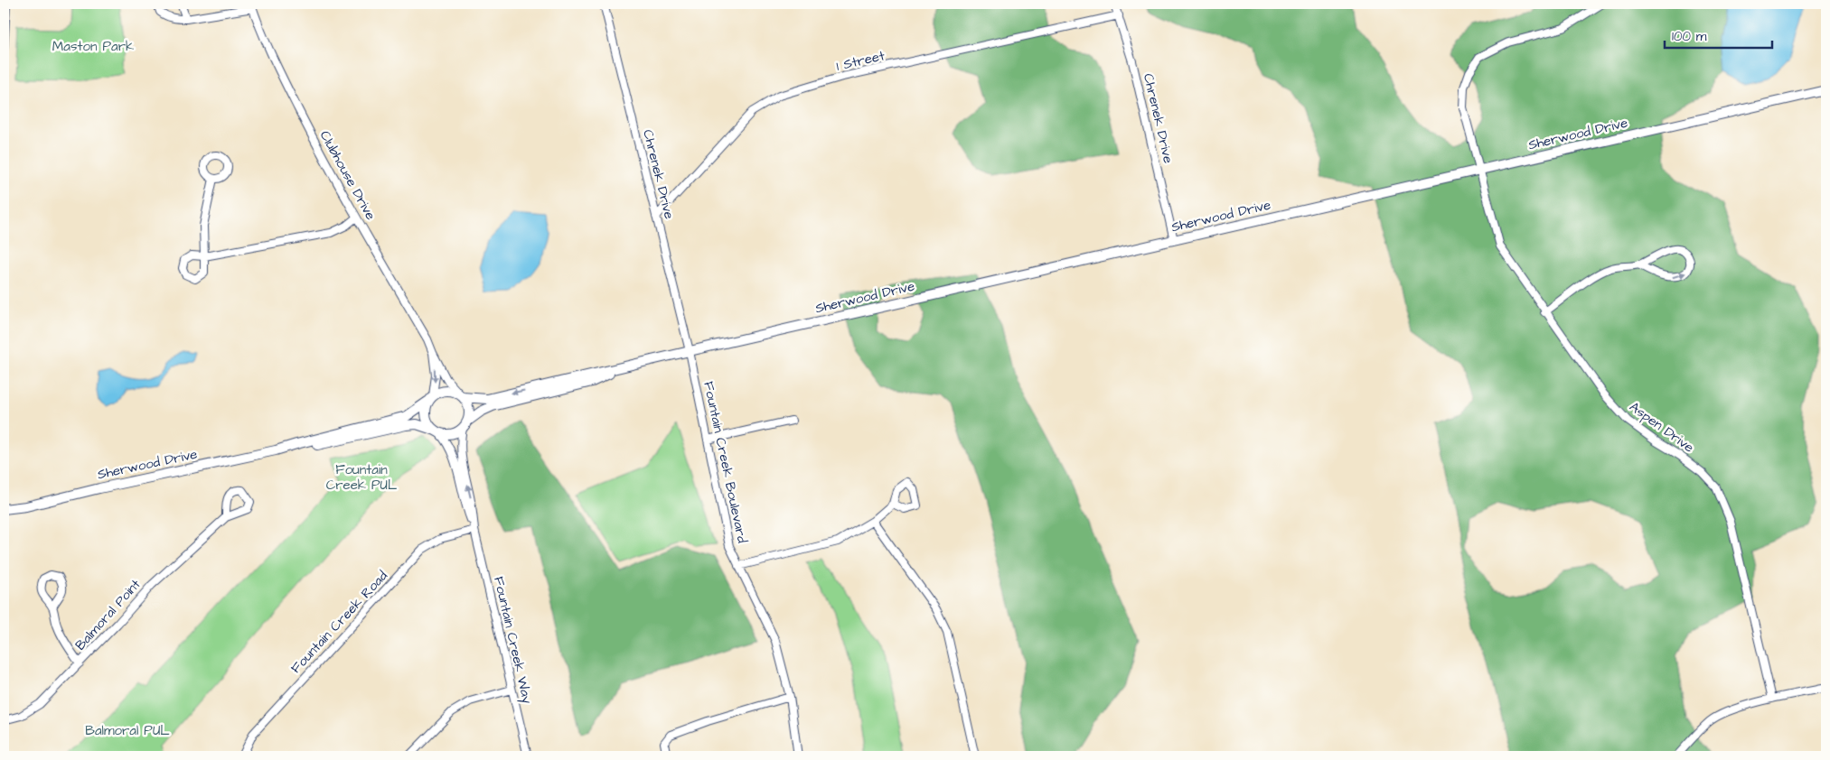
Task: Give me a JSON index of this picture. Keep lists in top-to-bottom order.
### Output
{
  "streets": {
    "street": [
      "1 Street",
      "Chrenek Drive",
      "Sherwood Drive",
      "Clubhouse Drive",
      "Aspen Drive",
      "Fountain Creek Boulevard",
      "Balmoral Point",
      "Fountain Creek Road",
      "Fountain Creek Way"
    ]
  },
  "crossings": [
    ["1 Street", "Chrenek Drive"],
    ["Chrenek Drive", "Sherwood Drive"],
    ["Chrenek Drive", "Fountain Creek Boulevard"],
    ["Sherwood Drive", "Clubhouse Drive"],
    ["Sherwood Drive", "Aspen Drive"],
    ["Sherwood Drive", "Fountain Creek Boulevard"],
    ["Sherwood Drive", "Fountain Creek Way"],
    ["Clubhouse Drive", "Fountain Creek Way"],
    ["Fountain Creek Road", "Fountain Creek Way"]
  ],
  "parks": ["Maston Park", "Fountain Creek PUL", "Balmoral PUL"],
  "scale_bar": "100 m"
}
